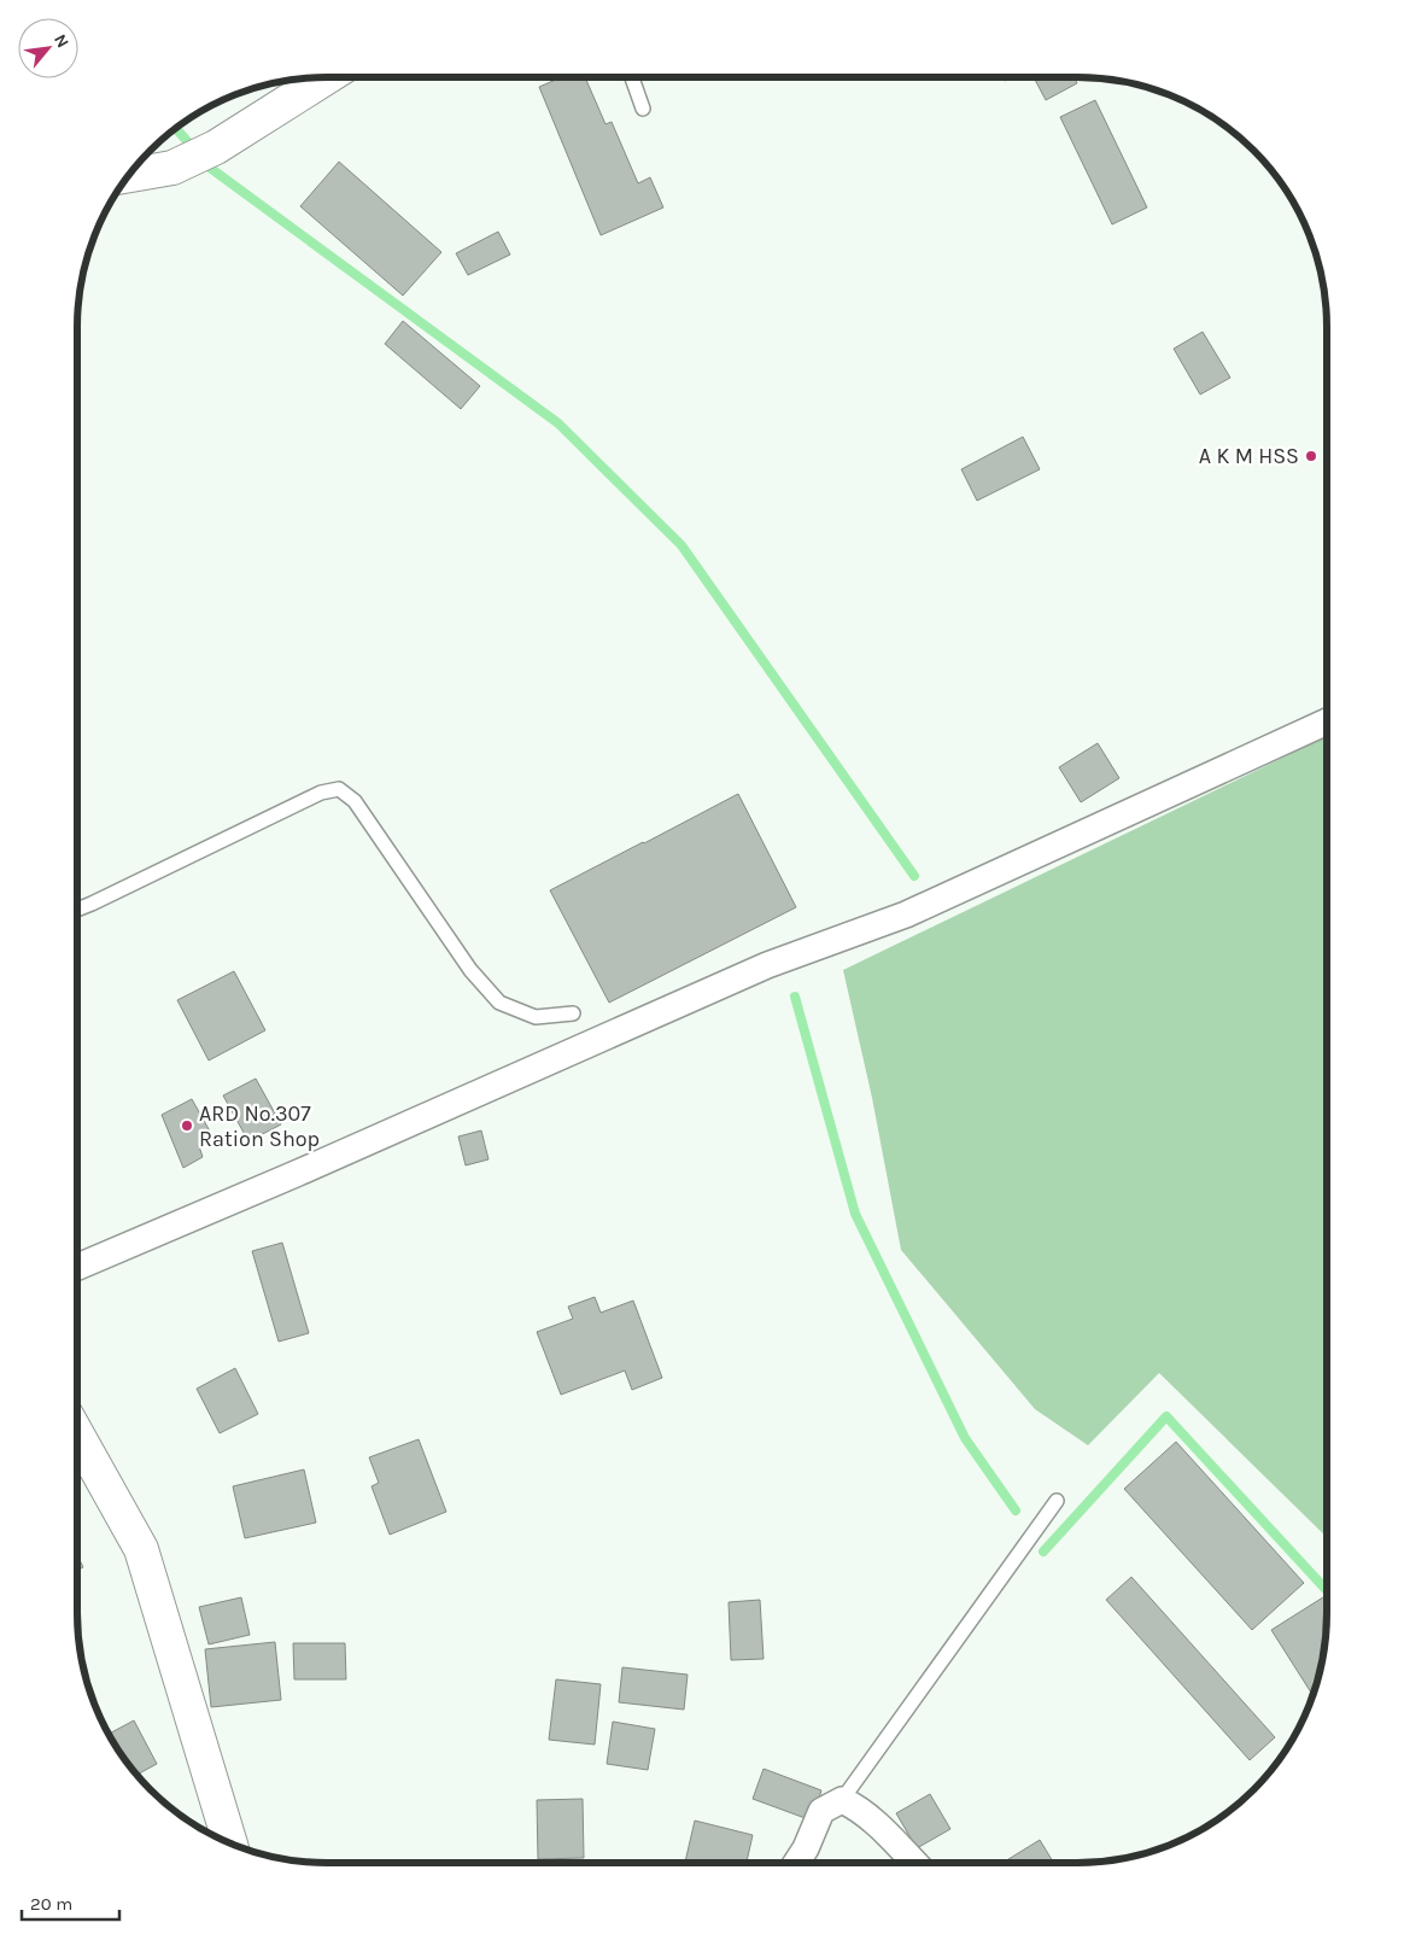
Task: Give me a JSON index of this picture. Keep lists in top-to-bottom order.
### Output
{
  "places": ["A K M HSS", "ARD No.307 Ration Shop"],
  "scale_bar": "20 m",
  "north": "top right"
}
